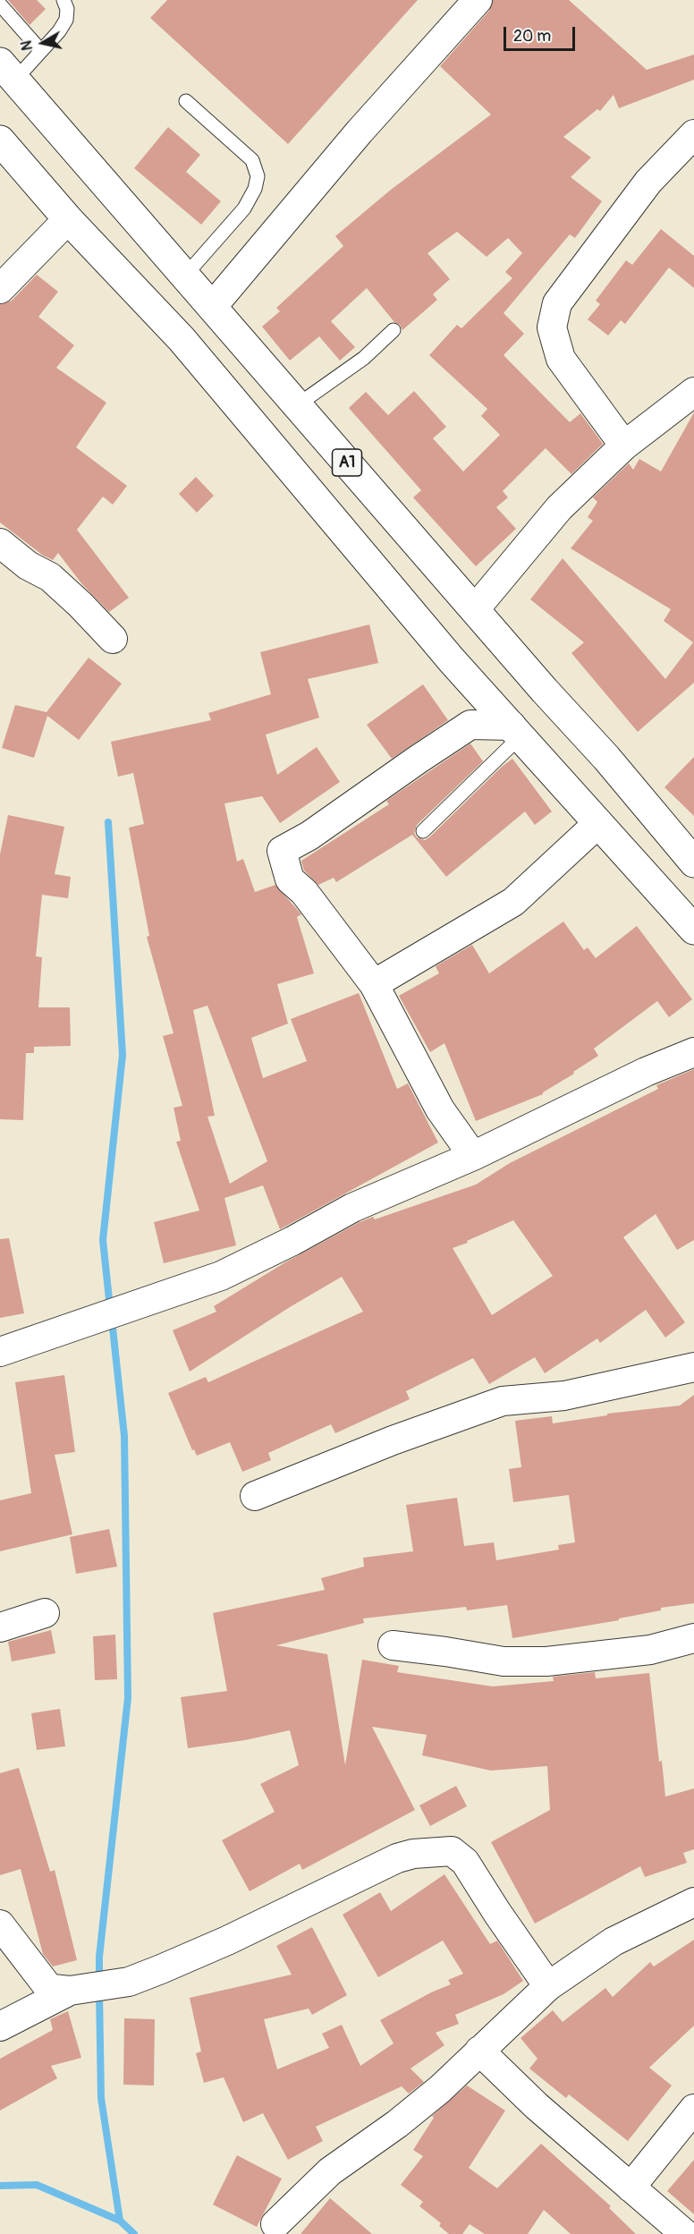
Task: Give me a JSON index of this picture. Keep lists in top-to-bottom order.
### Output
{
  "streets": {
    "highway": ["A1"]
  },
  "scale_bar": "20 m",
  "north": "left"
}
